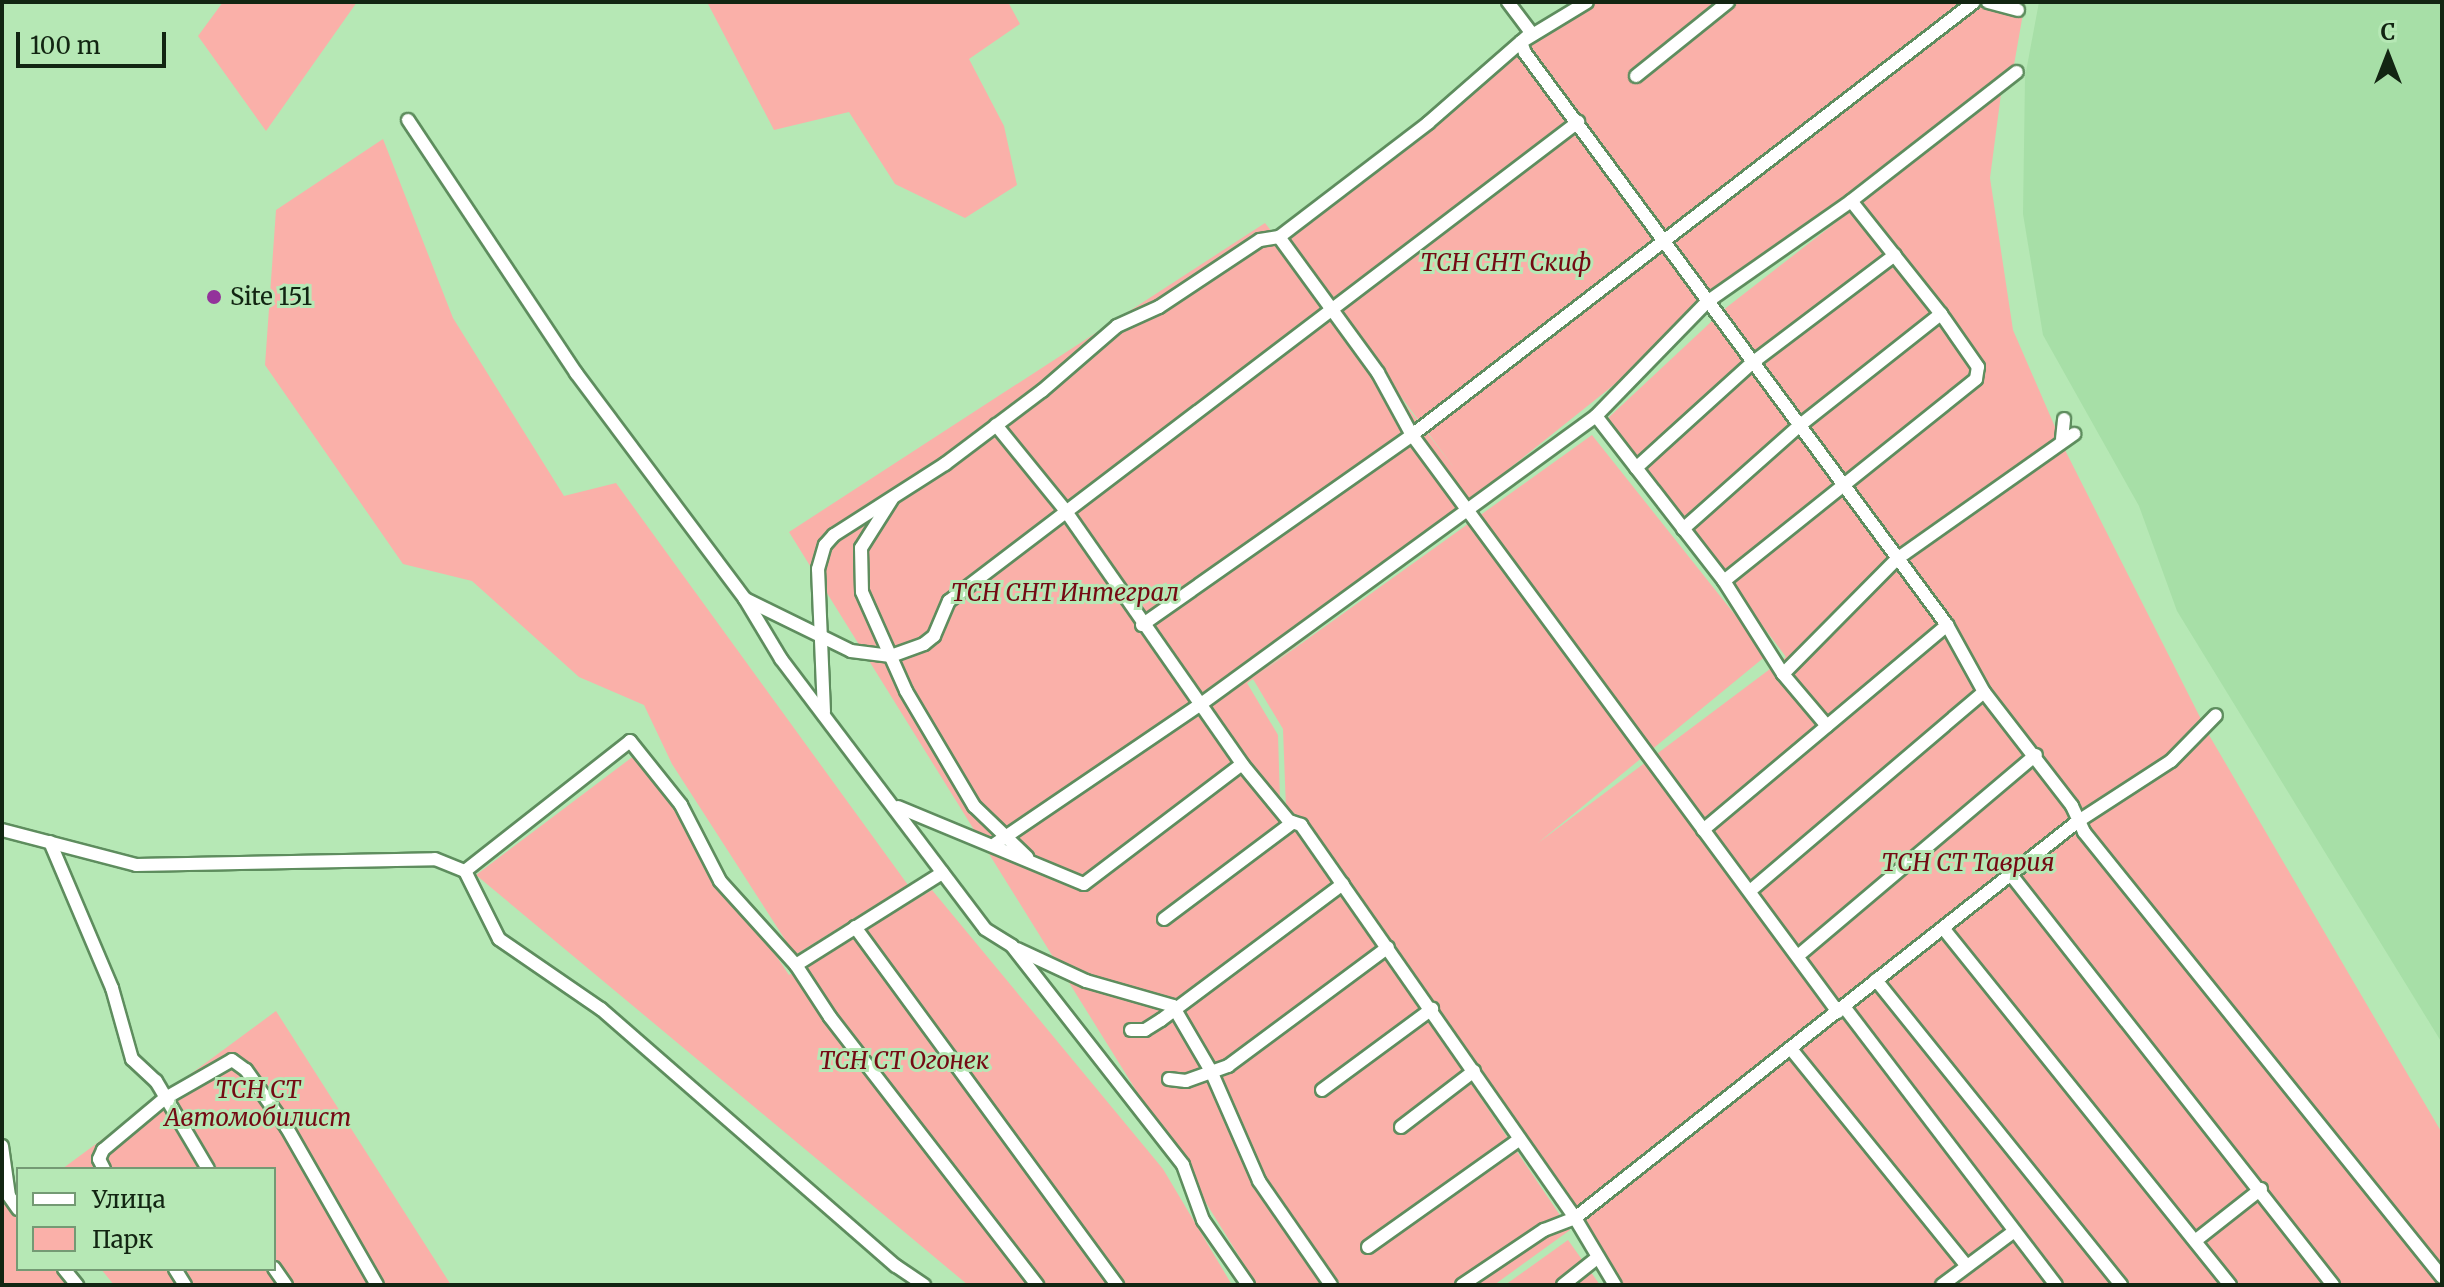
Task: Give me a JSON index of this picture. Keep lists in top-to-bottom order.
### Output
{
  "parks": [
    "ТСН СНТ Скиф",
    "ТСН СНТ Интеграл",
    "ТСН СТ Таврия",
    "ТСН СТ Огонек",
    "ТСН СТ Автомобилист"
  ],
  "places": ["Site 151"],
  "legend": ["Улица", "Парк"],
  "scale_bar": "100 m",
  "north": "top"
}
